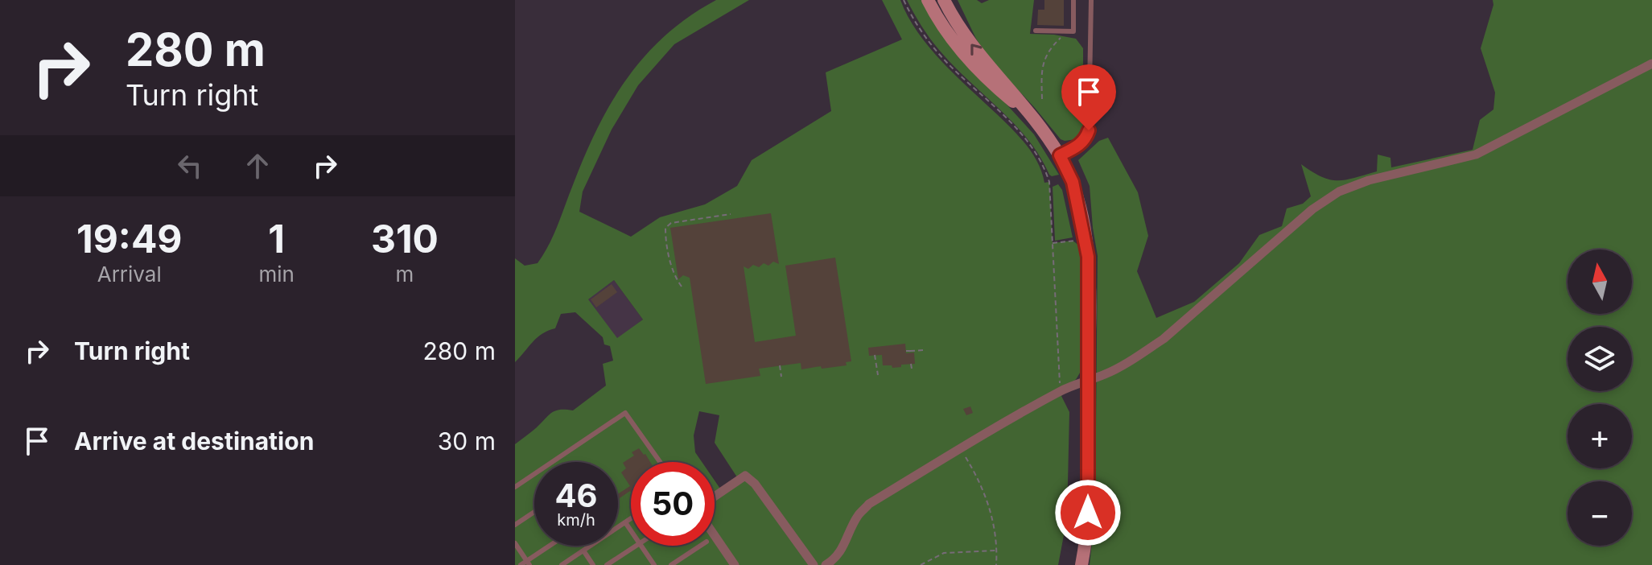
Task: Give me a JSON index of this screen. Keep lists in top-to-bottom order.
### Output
{
  "north": "top",
  "page": {
    "turn": ["280 m", "Turn right"],
    "eta": [
      "19:49",
      "Arrival",
      "1",
      "min",
      "310",
      "m"
    ],
    "map_buttons": ["+", "−"],
    "list": [
      {
        "name": "Turn right",
        "value": "280 m"
      },
      {
        "name": "Arrive at destination",
        "value": "30 m"
      }
    ],
    "speed": "46 km/h",
    "limit": "50"
  }
}
